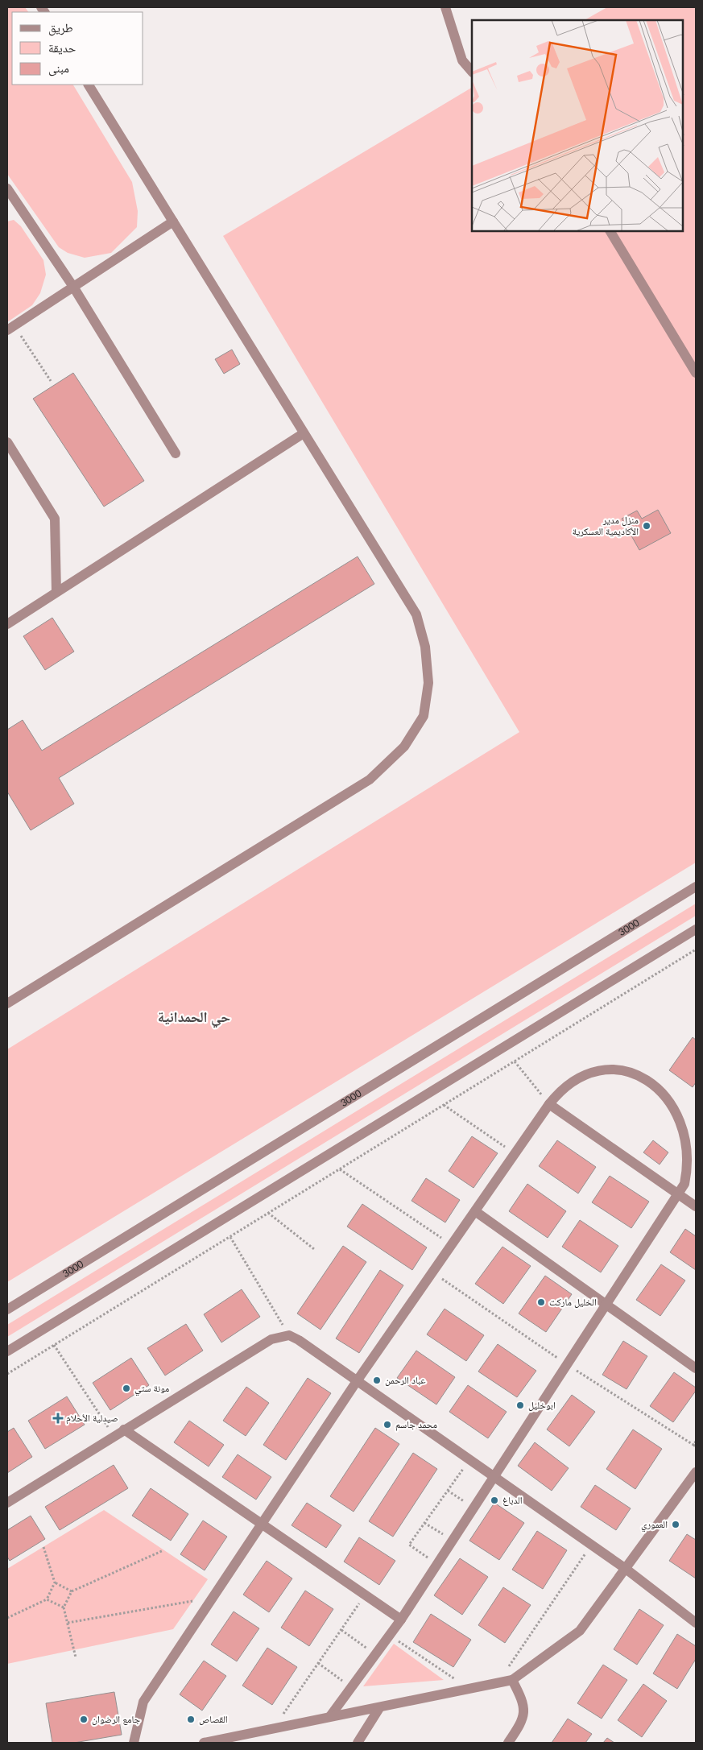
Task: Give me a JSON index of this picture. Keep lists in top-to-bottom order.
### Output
{
  "streets": {
    "street": ["3000"]
  },
  "districts": ["حي الحمدانية"],
  "places": {
    "other": [
      "منزل مدير الأكاديمية العسكرية",
      "الخليل ماركت",
      "عباد الرحمن",
      "مونة ستي",
      "ابوخليل",
      "محمد جاسم",
      "الدباغ",
      "العموري",
      "جامع الرضوان",
      "القصاص"
    ],
    "health": ["صيدلية الأحلام"]
  },
  "legend": ["طريق", "حديقة", "مبنى"]
}
